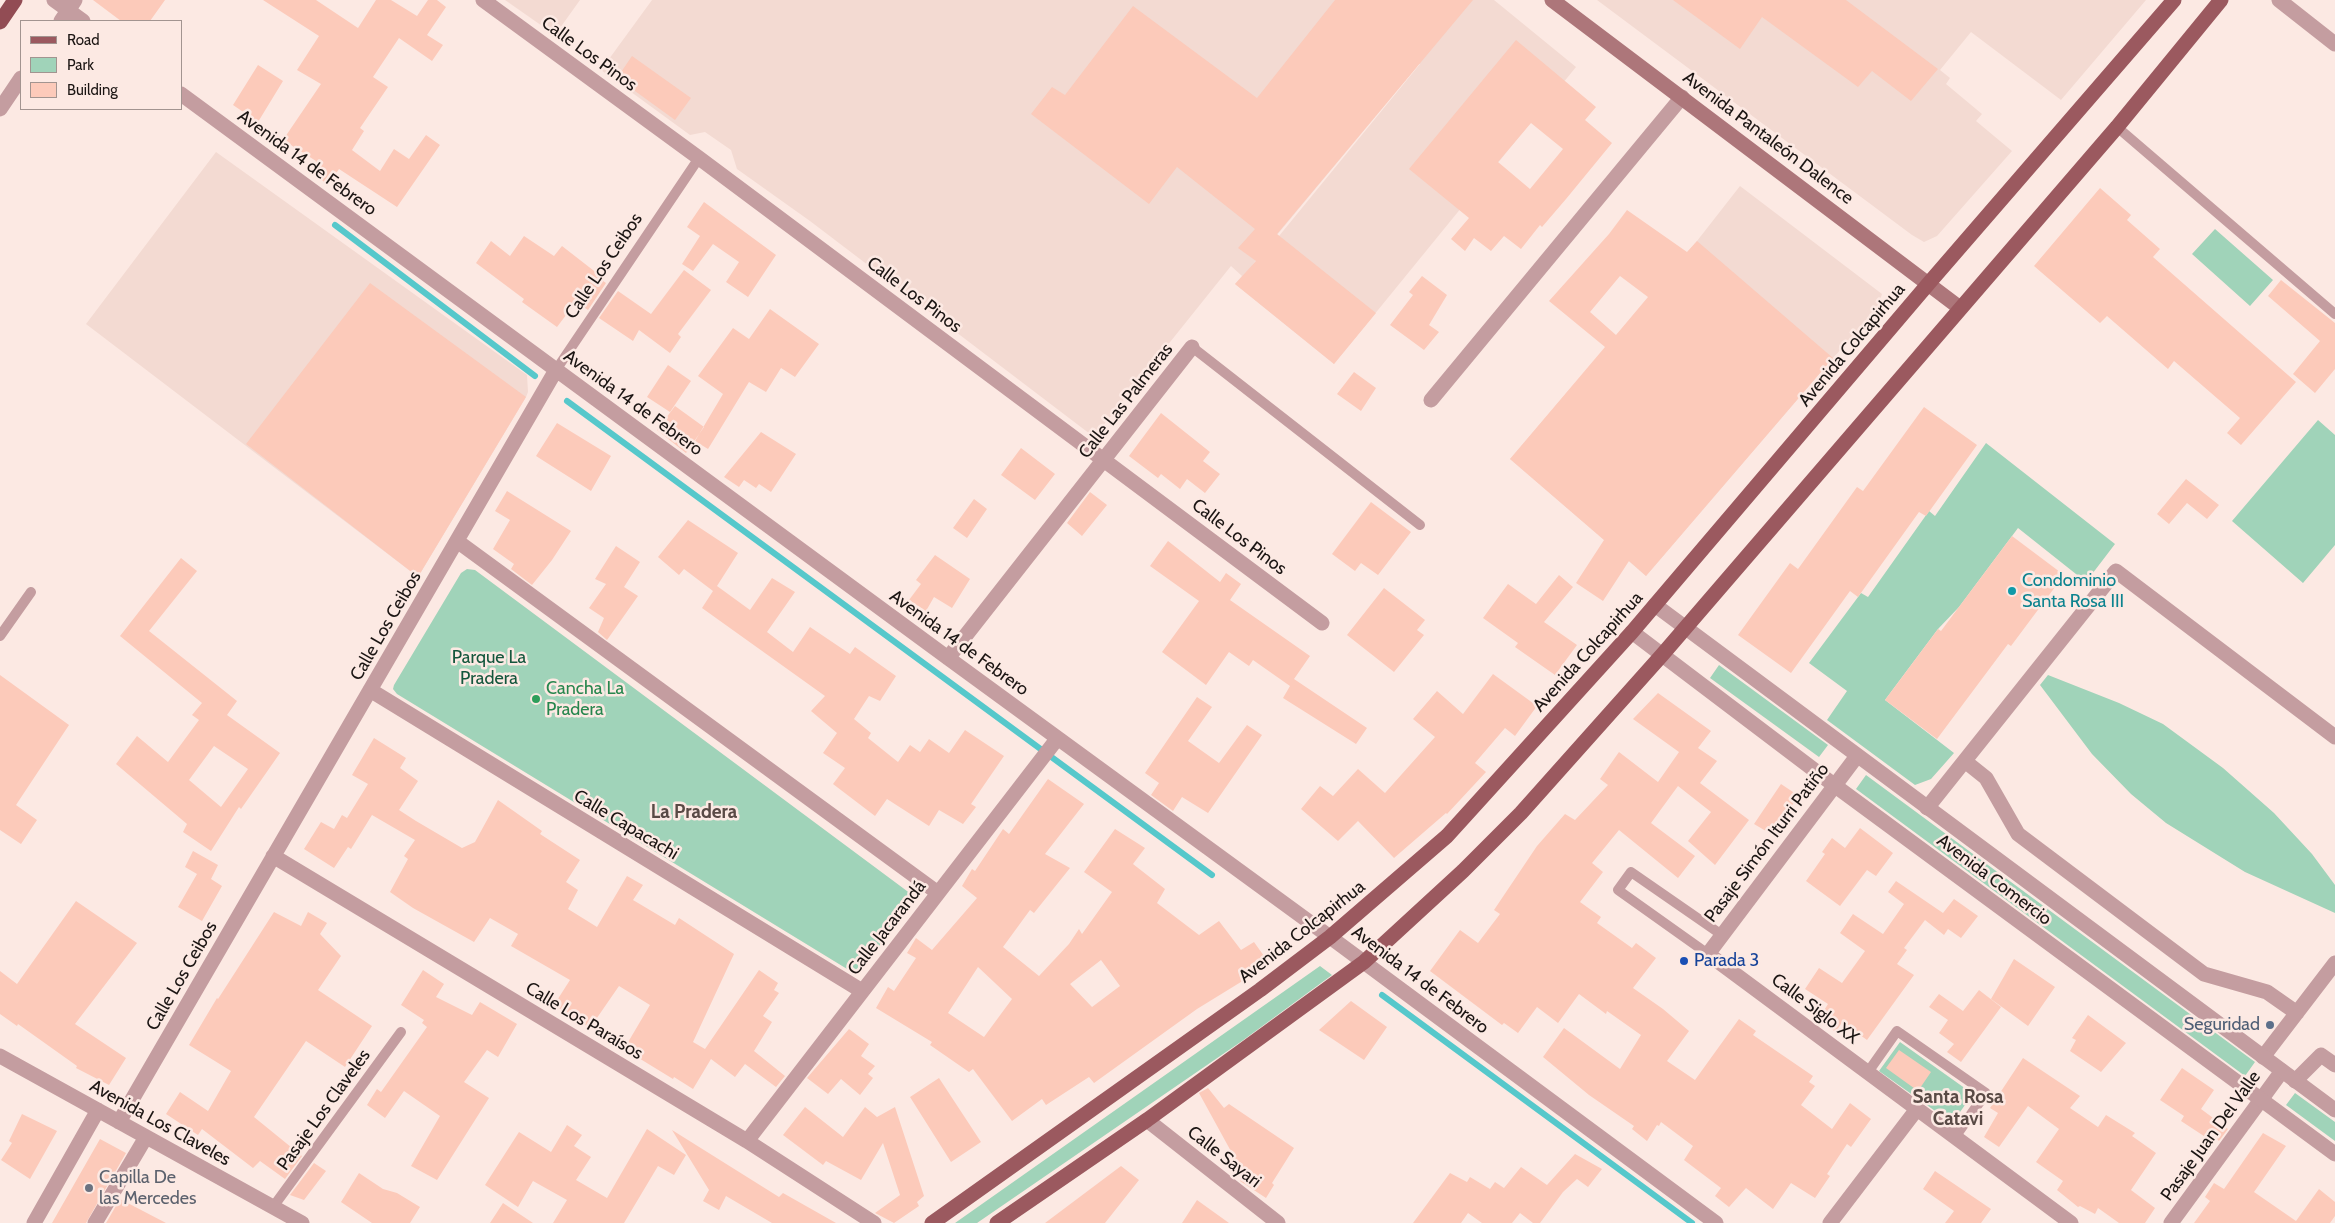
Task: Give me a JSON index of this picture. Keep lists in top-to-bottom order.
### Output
{
  "streets": {
    "main road": ["Avenida Pantaleón Dalence", "Avenida Colcapirhua"],
    "street": [
      "Calle Los Pinos",
      "Avenida 14 de Febrero",
      "Calle Los Ceibos",
      "Calle Las Palmeras",
      "Calle Capacachi",
      "Pasaje Simón Iturri Patiño",
      "Avenida Comercio",
      "Calle Jacarandá",
      "Calle Siglo XX",
      "Calle Los Paraísos",
      "Avenida Los Claveles",
      "Pasaje Juan Del Valle",
      "Calle Sayari"
    ],
    "lane": ["Pasaje Los Claveles"]
  },
  "crossings": [
    ["Calle Los Pinos", "Calle Los Ceibos"],
    ["Calle Los Pinos", "Calle Las Palmeras"],
    ["Avenida Pantaleón Dalence", "Avenida Colcapirhua"],
    ["Avenida 14 de Febrero", "Calle Los Ceibos"],
    ["Avenida 14 de Febrero", "Avenida Colcapirhua"],
    ["Avenida 14 de Febrero", "Calle Las Palmeras"],
    ["Avenida 14 de Febrero", "Calle Jacarandá"],
    ["Calle Los Ceibos", "Calle Capacachi"],
    ["Calle Los Ceibos", "Calle Los Paraísos"],
    ["Calle Los Ceibos", "Avenida Los Claveles"],
    ["Avenida Colcapirhua", "Avenida Comercio"],
    ["Calle Capacachi", "Calle Jacarandá"],
    ["Pasaje Simón Iturri Patiño", "Avenida Comercio"],
    ["Pasaje Simón Iturri Patiño", "Calle Siglo XX"],
    ["Avenida Comercio", "Pasaje Juan Del Valle"],
    ["Calle Jacarandá", "Calle Los Paraísos"],
    ["Pasaje Los Claveles", "Avenida Los Claveles"]
  ],
  "districts": ["La Pradera", "Santa Rosa Catavi"],
  "parks": ["Parque La Pradera"],
  "places": [
    "Condominio Santa Rosa III",
    "Cancha La Pradera",
    "Parada 3",
    "Seguridad",
    "Capilla De las Mercedes"
  ],
  "legend": ["Road", "Park", "Building"]
}
